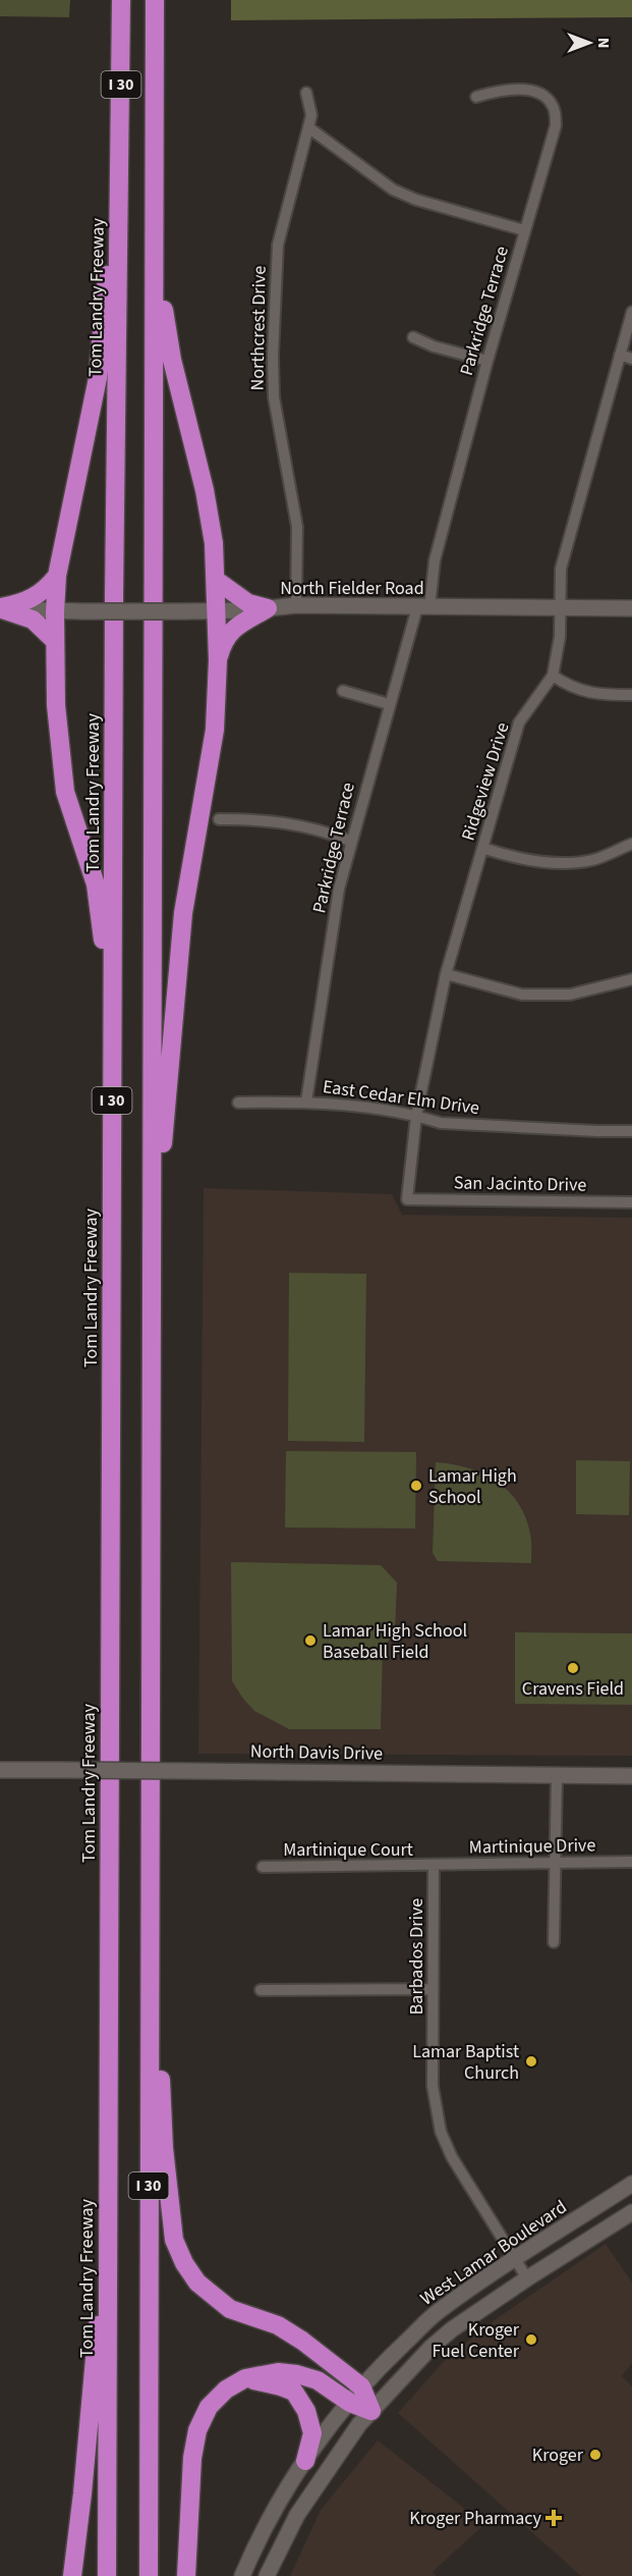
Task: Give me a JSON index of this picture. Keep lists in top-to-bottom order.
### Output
{
  "streets": {
    "highway": ["I 30", "Tom Landry Freeway"],
    "main road": ["North Fielder Road", "North Davis Drive", "West Lamar Boulevard"],
    "street": [
      "Parkridge Terrace",
      "Northcrest Drive",
      "Ridgeview Drive",
      "East Cedar Elm Drive",
      "San Jacinto Drive",
      "Martinique Drive",
      "Martinique Court",
      "Barbados Drive"
    ]
  },
  "crossings": [
    ["Parkridge Terrace", "North Fielder Road"],
    ["Parkridge Terrace", "East Cedar Elm Drive"],
    ["Northcrest Drive", "North Fielder Road"],
    ["North Fielder Road", "Ridgeview Drive"],
    ["Ridgeview Drive", "East Cedar Elm Drive"],
    ["Ridgeview Drive", "San Jacinto Drive"],
    ["Martinique Drive", "Martinique Court"],
    ["Martinique Drive", "Barbados Drive"],
    ["Martinique Court", "Barbados Drive"],
    ["Barbados Drive", "West Lamar Boulevard"]
  ],
  "places": {
    "other": [
      "Lamar High School",
      "Lamar High School Baseball Field",
      "Cravens Field",
      "Lamar Baptist Church",
      "Kroger Fuel Center",
      "Kroger"
    ],
    "health": ["Kroger Pharmacy"]
  },
  "north": "right"
}
